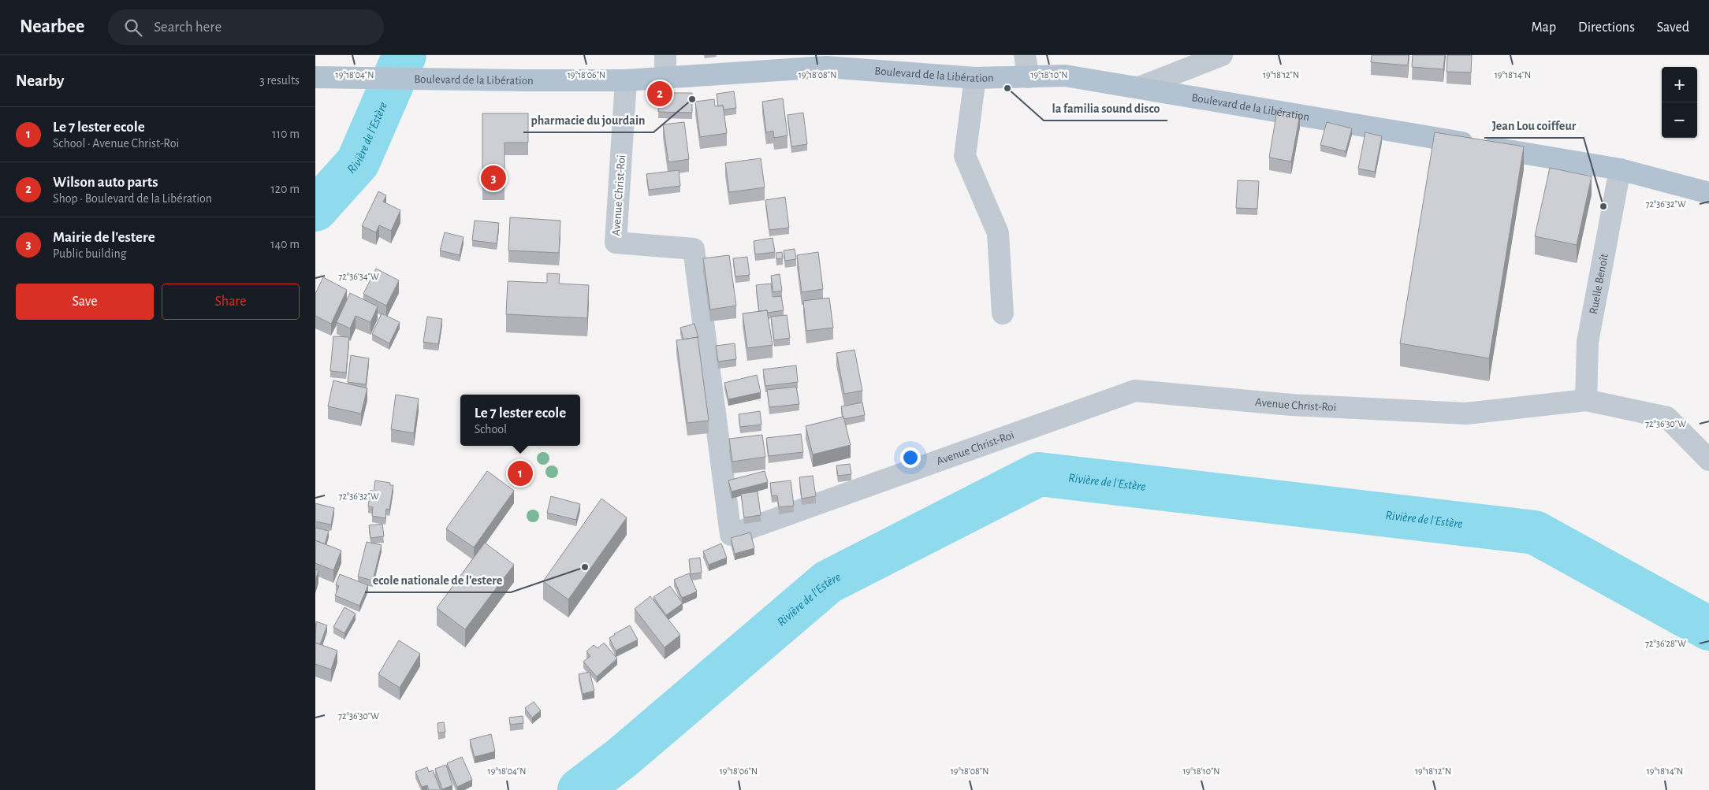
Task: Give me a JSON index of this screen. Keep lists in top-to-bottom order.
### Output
{
  "streets": {
    "main road": ["Boulevard de la Libération"],
    "street": ["Avenue Christ-Roi", "Ruelle Benoît"]
  },
  "crossings": [
    ["Boulevard de la Libération", "Avenue Christ-Roi"],
    ["Boulevard de la Libération", "Ruelle Benoît"],
    ["Avenue Christ-Roi", "Ruelle Benoît"]
  ],
  "water": ["Rivière de l'Estère"],
  "places": [
    "la familia sound disco",
    "pharmacie du jourdain",
    "Jean Lou coiffeur",
    "ecole nationale de l'estere"
  ],
  "page": {
    "header": "Nearbee",
    "search": "Search here",
    "nav": ["Map", "Directions", "Saved"],
    "heading": ["Nearby", "3 results"],
    "map_buttons": ["+", "−"],
    "pins": ["2", "3", "1"],
    "list": [
      {
        "mark": "1",
        "name": "Le 7 lester ecole",
        "note": "School · Avenue Christ-Roi",
        "value": "110 m"
      },
      {
        "mark": "2",
        "name": "Wilson auto parts",
        "note": "Shop · Boulevard de la Libération",
        "value": "120 m"
      },
      {
        "mark": "3",
        "name": "Mairie de l'estere",
        "note": "Public building",
        "value": "140 m"
      }
    ],
    "buttons": ["Save", "Share"],
    "popup": ["Le 7 lester ecole", "School"]
  },
  "coordinates": [
    "19°18'04\"N",
    "19°18'06\"N",
    "19°18'08\"N",
    "19°18'10\"N",
    "19°18'12\"N",
    "19°18'14\"N",
    "72°36'32\"W",
    "72°36'34\"W",
    "72°36'30\"W",
    "72°36'28\"W"
  ]
}
